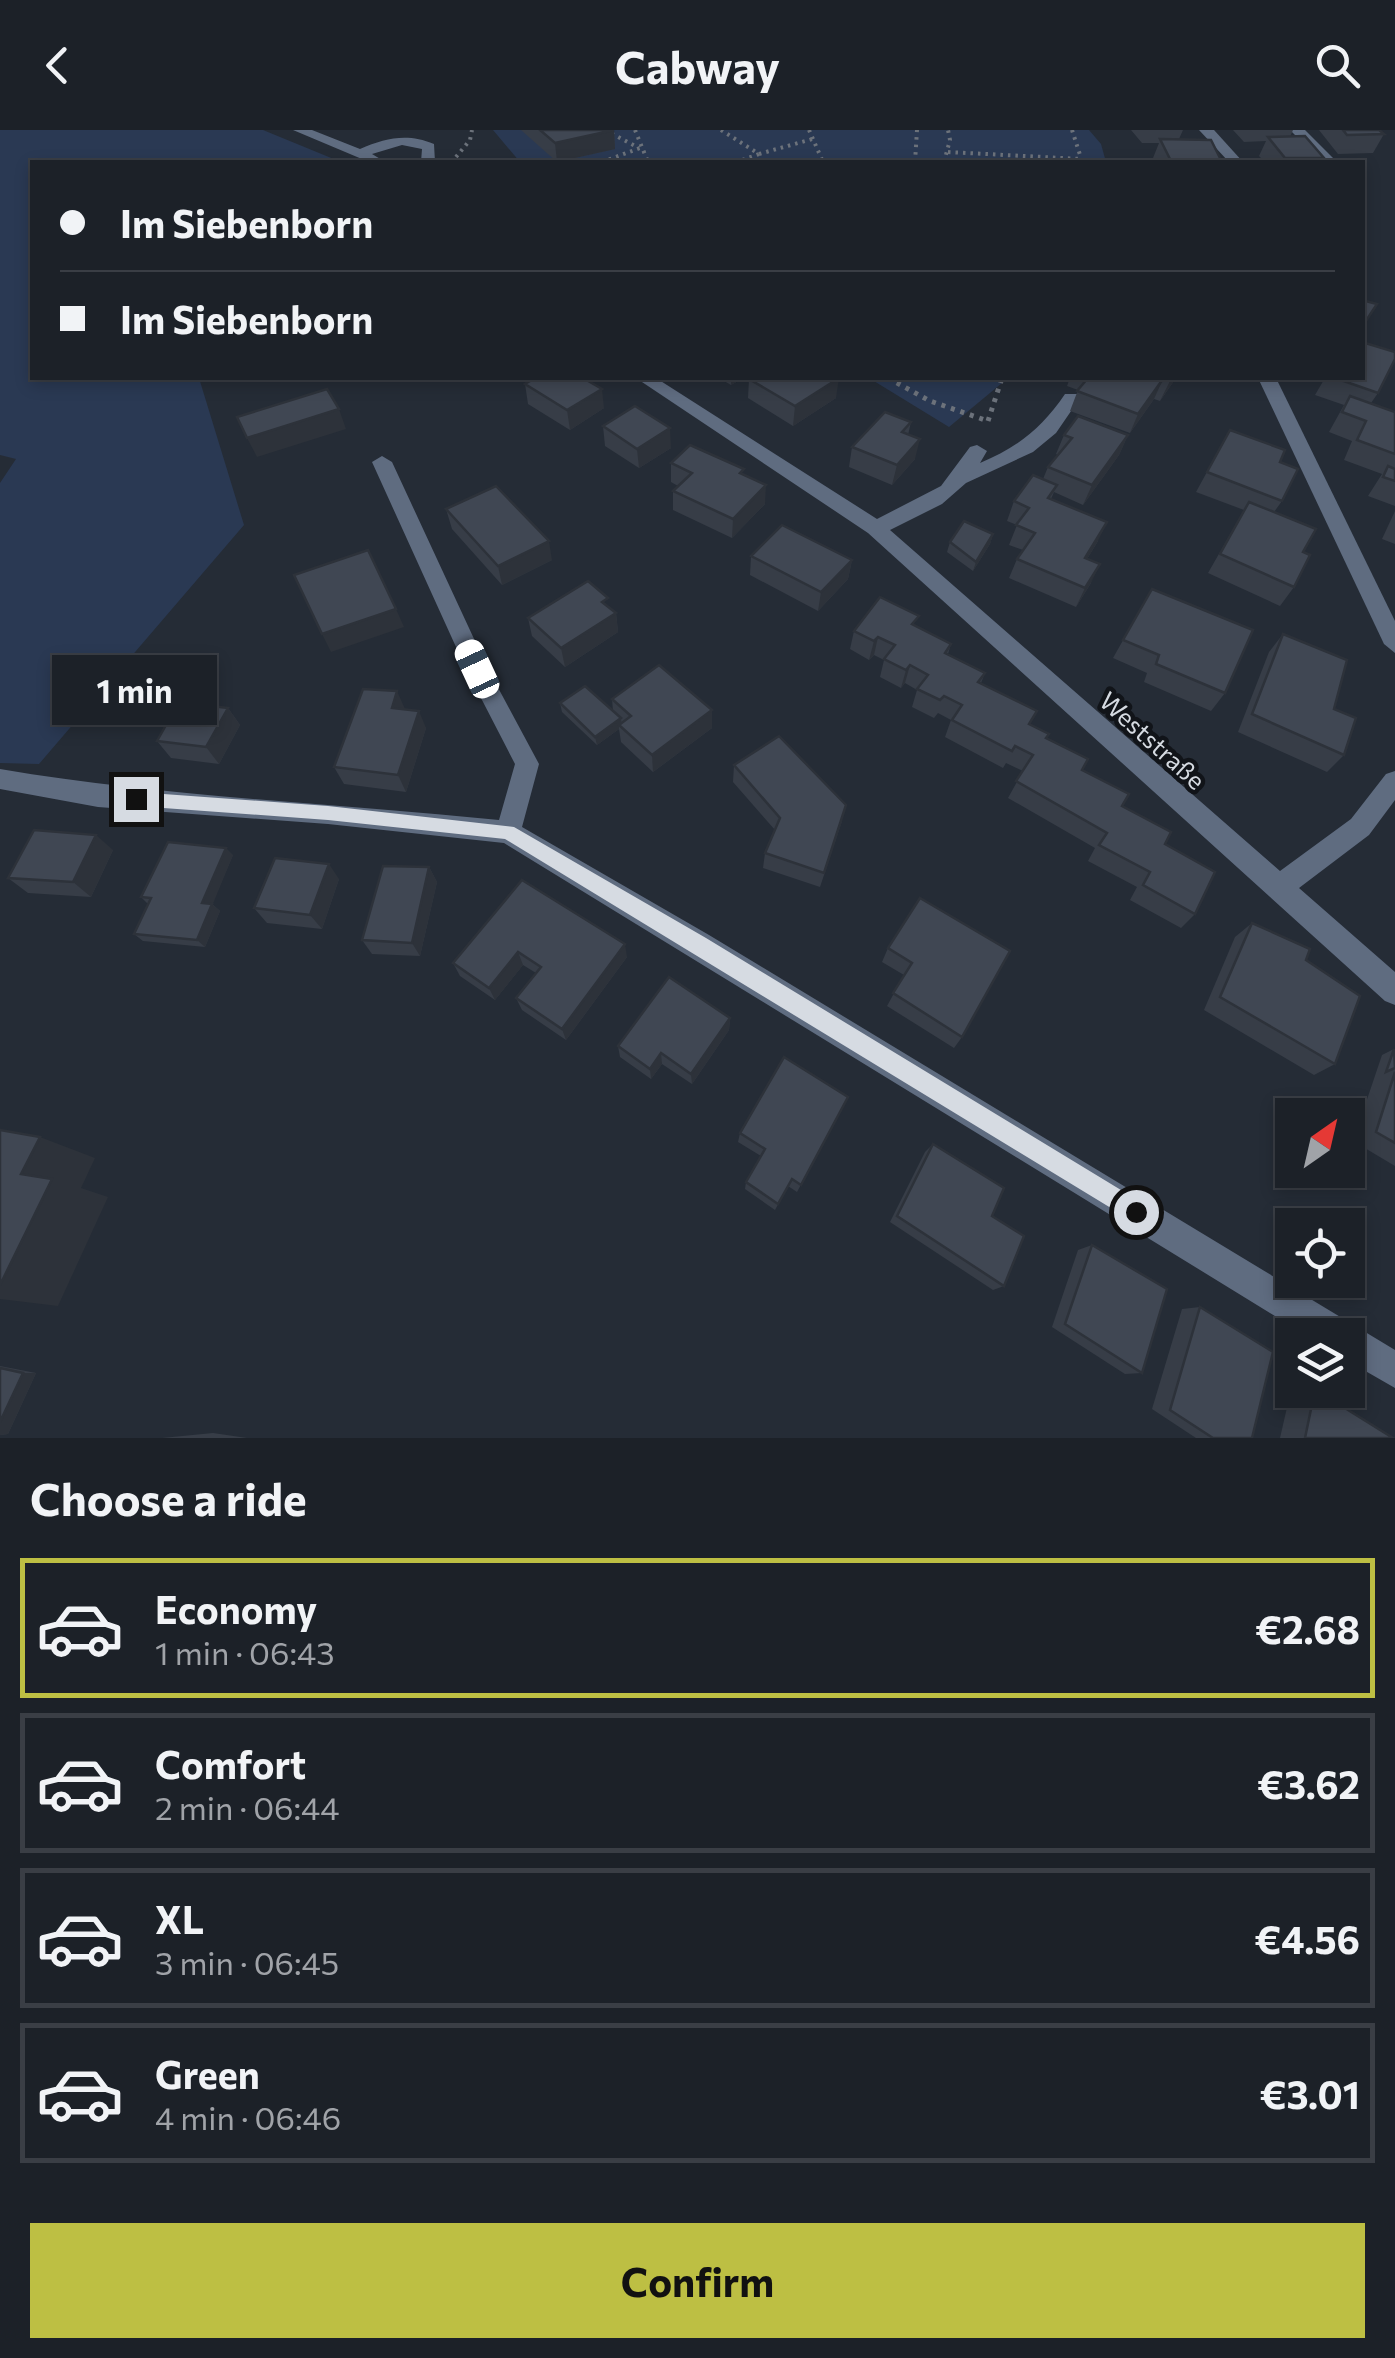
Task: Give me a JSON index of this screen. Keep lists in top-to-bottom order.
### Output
{
  "streets": {
    "street": ["Weststraße"]
  },
  "north": "top right",
  "page": {
    "header": "Cabway",
    "banner": ["Im Siebenborn", "Im Siebenborn"],
    "bubble": "1 min",
    "heading": "Choose a ride",
    "list": [
      {
        "name": "Economy",
        "note": "1 min · 06:43",
        "value": "€2.68"
      },
      {
        "name": "Comfort",
        "note": "2 min · 06:44",
        "value": "€3.62"
      },
      {
        "name": "XL",
        "note": "3 min · 06:45",
        "value": "€4.56"
      },
      {
        "name": "Green",
        "note": "4 min · 06:46",
        "value": "€3.01"
      }
    ],
    "buttons": "Confirm"
  }
}
